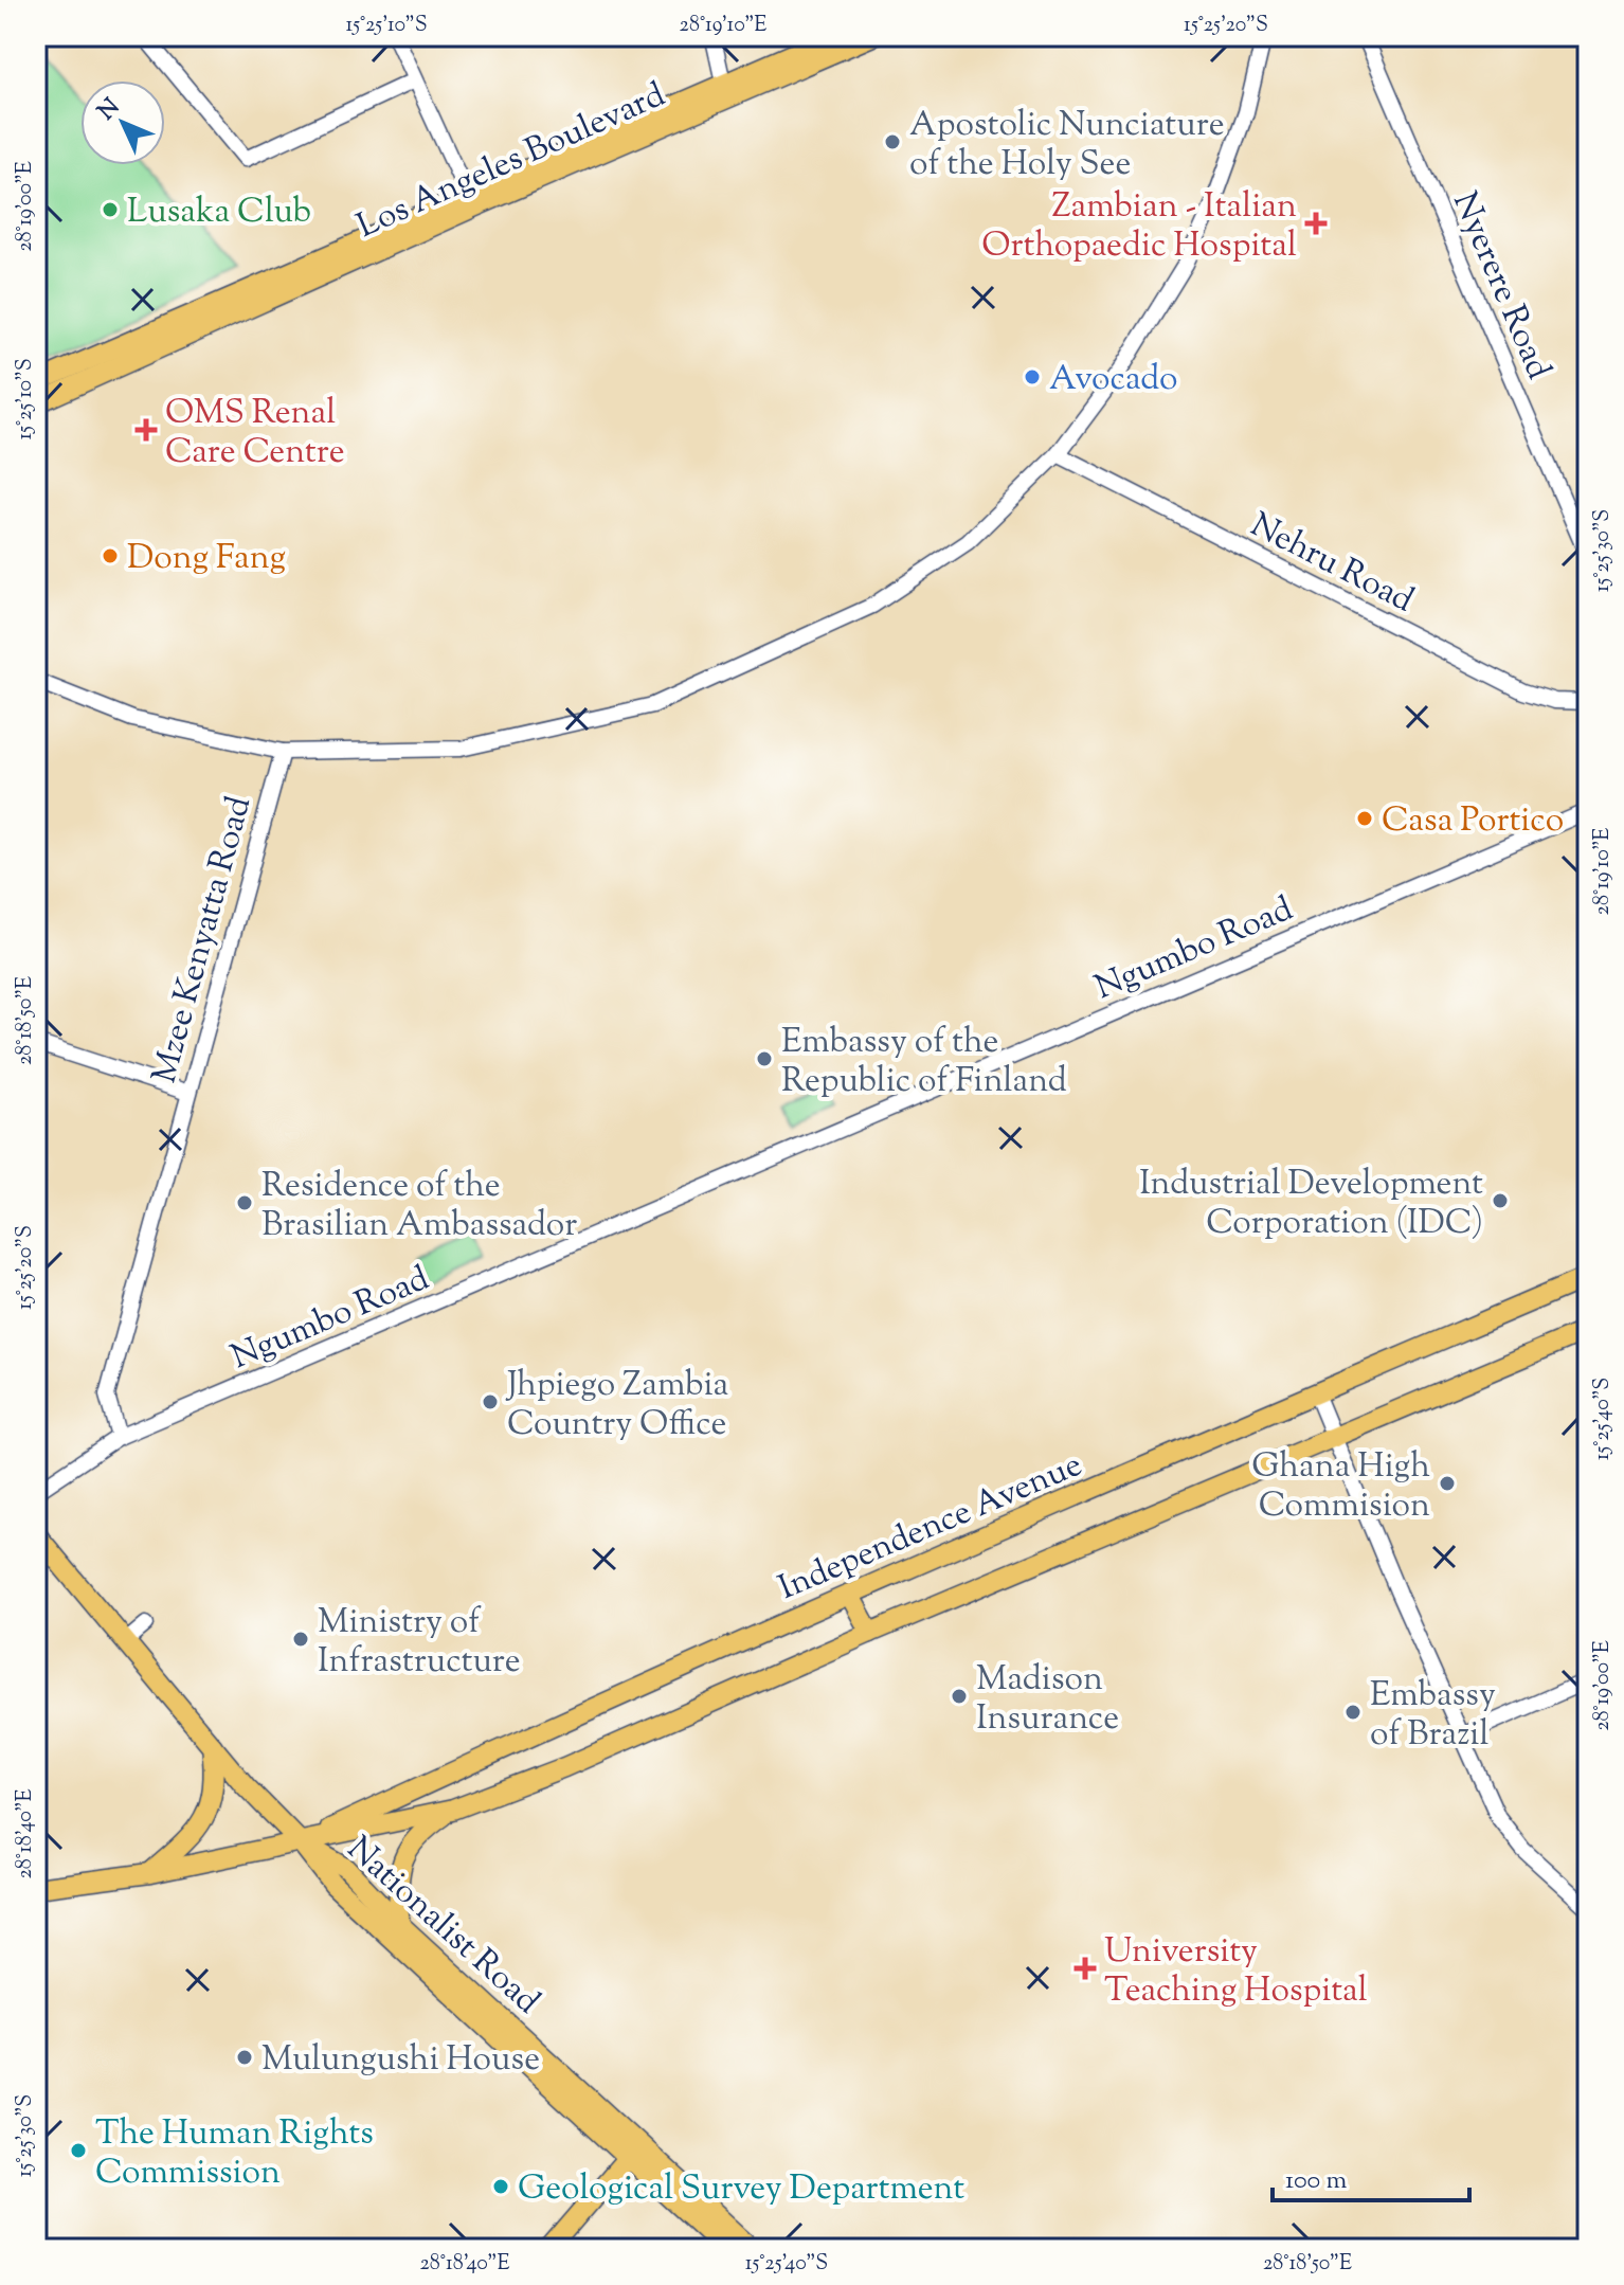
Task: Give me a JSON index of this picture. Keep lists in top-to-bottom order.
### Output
{
  "streets": {
    "main road": ["Los Angeles Boulevard", "Independence Avenue", "Nationalist Road"],
    "street": [
      "Nyerere Road",
      "Nehru Road",
      "Mzee Kenyatta Road",
      "Ngumbo Road"
    ]
  },
  "crossings": [
    ["Mzee Kenyatta Road", "Ngumbo Road"],
    ["Independence Avenue", "Nationalist Road"]
  ],
  "places": {
    "other": [
      "Apostolic Nunciature of the Holy See",
      "Lusaka Club",
      "Avocado",
      "Dong Fang",
      "Casa Portico",
      "Embassy of the Republic of Finland",
      "Industrial Development Corporation (IDC)",
      "Residence of the Brasilian Ambassador",
      "Jhpiego Zambia Country Office",
      "Ghana High Commision",
      "Ministry of Infrastructure",
      "Madison Insurance",
      "Embassy of Brazil",
      "Mulungushi House",
      "The Human Rights Commission",
      "Geological Survey Department"
    ],
    "health": ["Zambian - Italian Orthopaedic Hospital", "OMS Renal Care Centre", "University Teaching Hospital"]
  },
  "scale_bar": "100 m",
  "north": "top left",
  "coordinates": [
    "15°25'10\"S",
    "28°19'10\"E",
    "15°25'20\"S",
    "28°19'00\"E",
    "15°25'30\"S",
    "28°18'50\"E",
    "15°25'40\"S",
    "28°18'40\"E"
  ]
}
